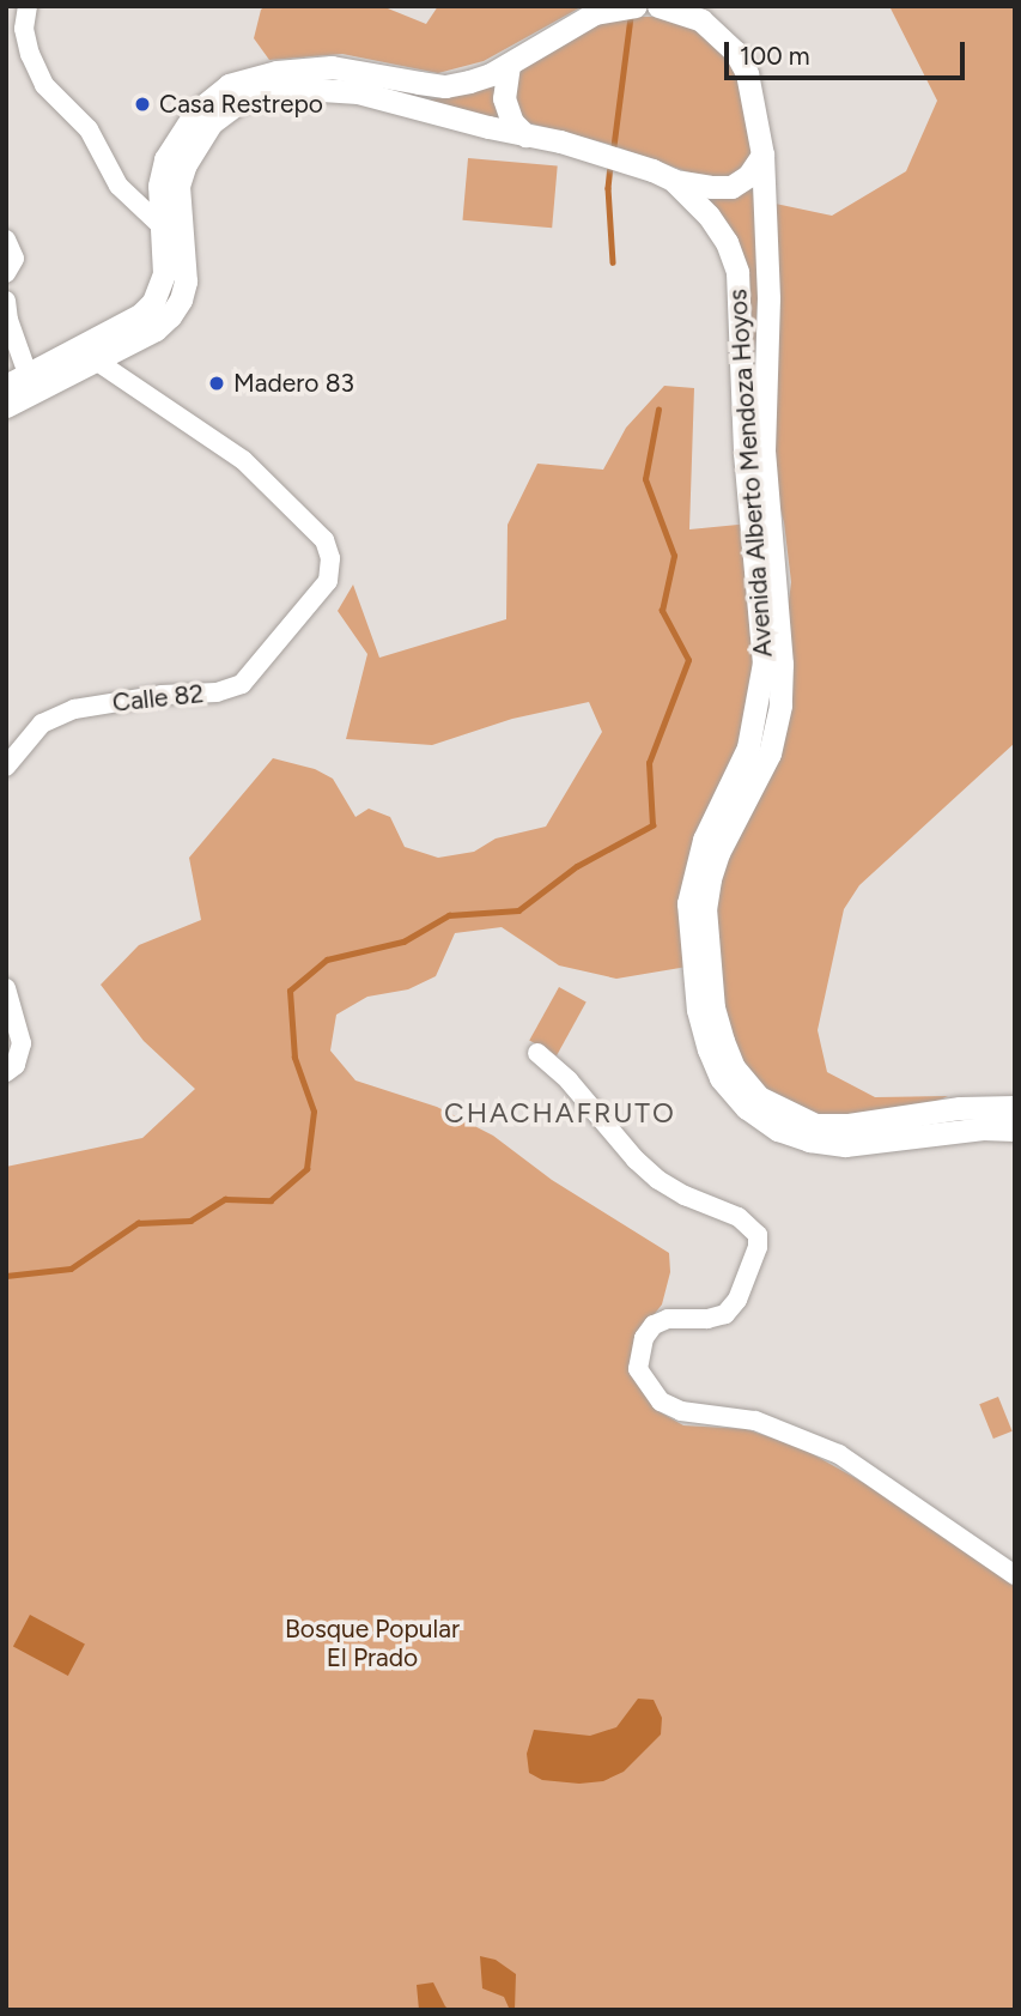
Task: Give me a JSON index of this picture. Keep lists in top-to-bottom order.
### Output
{
  "streets": {
    "main road": ["Avenida Alberto Mendoza Hoyos"],
    "street": ["Calle 82"]
  },
  "crossings": [
    ["Avenida Alberto Mendoza Hoyos", "Calle 82"]
  ],
  "districts": ["CHACHAFRUTO"],
  "parks": ["Bosque Popular El Prado"],
  "places": ["Casa Restrepo", "Madero 83"],
  "scale_bar": "100 m"
}
